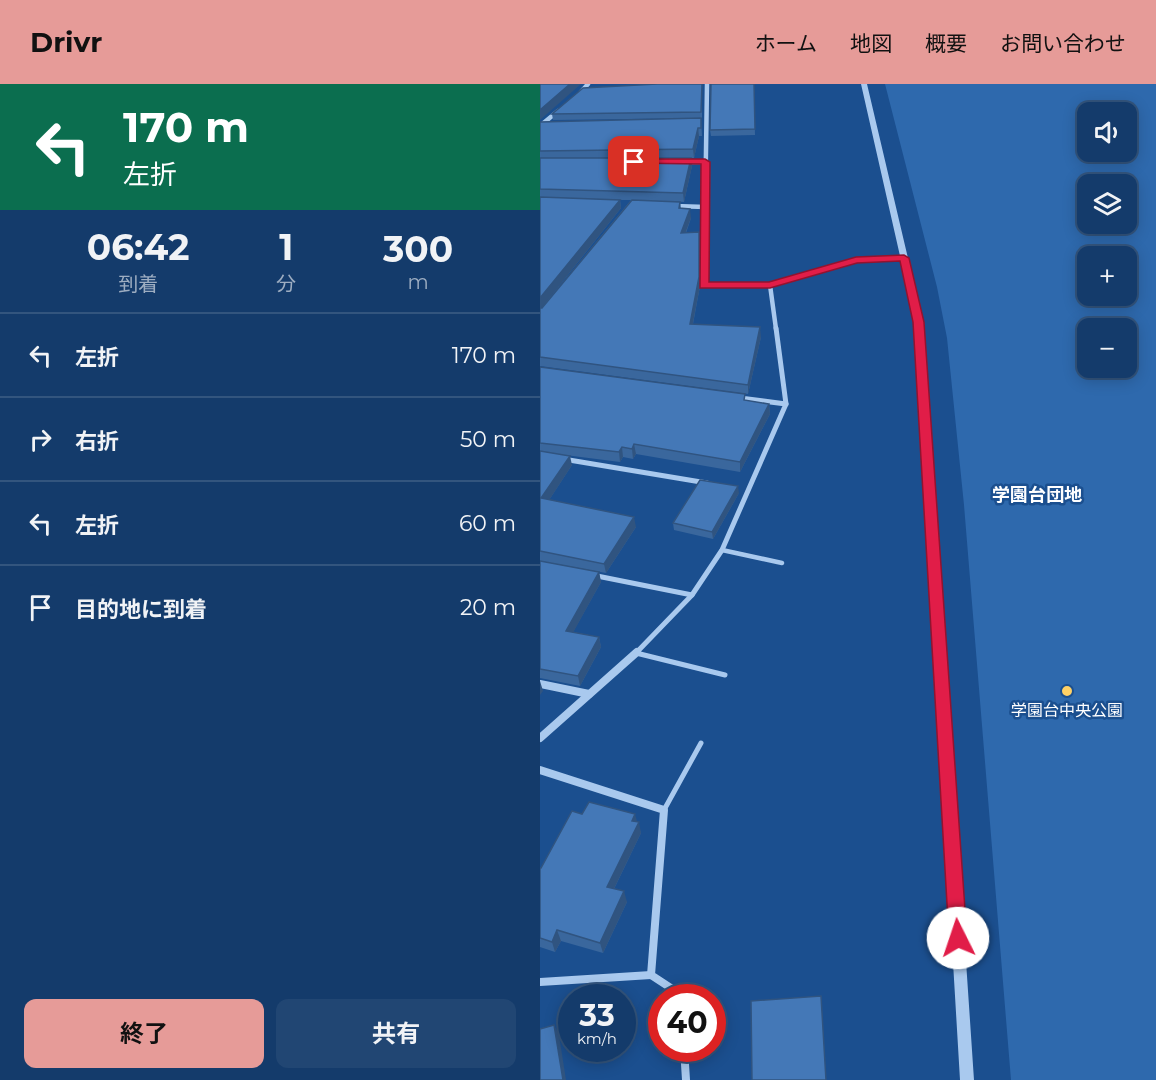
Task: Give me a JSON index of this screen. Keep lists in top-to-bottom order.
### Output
{
  "districts": ["学園台団地"],
  "places": ["学園台中央公園"],
  "page": {
    "header": "Drivr",
    "nav": [
      "ホーム",
      "地図",
      "概要",
      "お問い合わせ"
    ],
    "turn": ["170 m", "左折"],
    "map_buttons": ["+", "−"],
    "eta": [
      "06:42",
      "到着",
      "1",
      "分",
      "300",
      "m"
    ],
    "list": [
      {
        "name": "左折",
        "value": "170 m"
      },
      {
        "name": "右折",
        "value": "50 m"
      },
      {
        "name": "左折",
        "value": "60 m"
      },
      {
        "name": "目的地に到着",
        "value": "20 m"
      }
    ],
    "speed": "33 km/h",
    "limit": "40",
    "buttons": ["終了", "共有"]
  }
}
